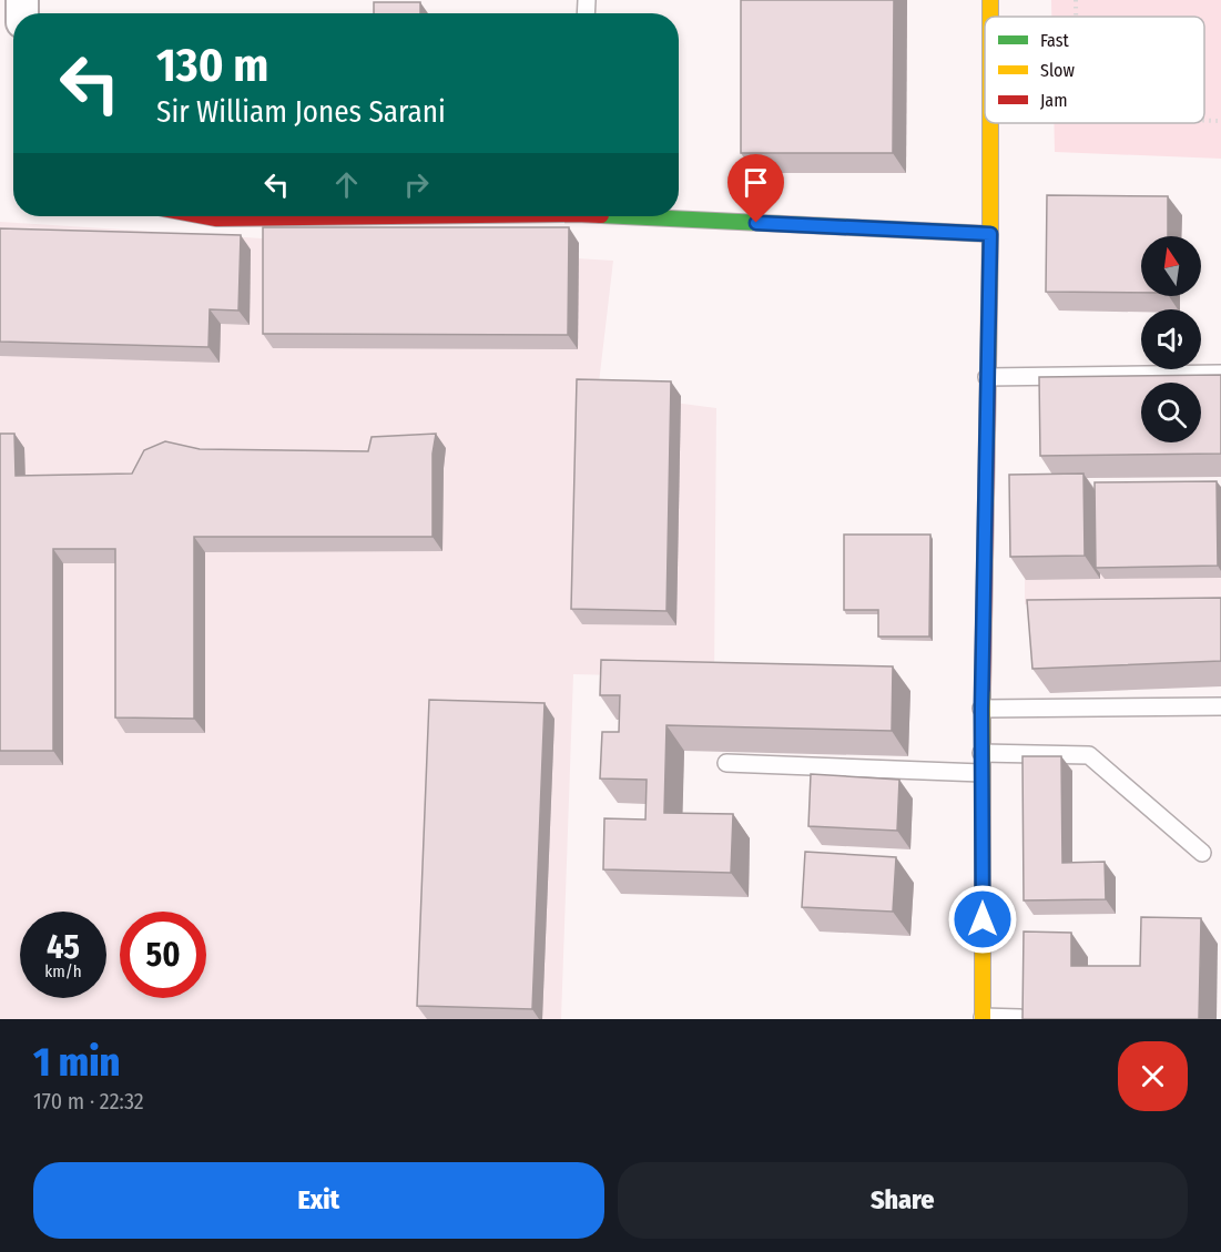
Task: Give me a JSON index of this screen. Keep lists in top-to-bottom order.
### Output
{
  "legend": ["Fast", "Slow", "Jam"],
  "north": "top",
  "page": {
    "turn": ["130 m", "Sir William Jones Sarani"],
    "speed": "45 km/h",
    "limit": "50",
    "heading": ["1 min", "170 m · 22:32"],
    "buttons": ["Exit", "Share"]
  }
}
